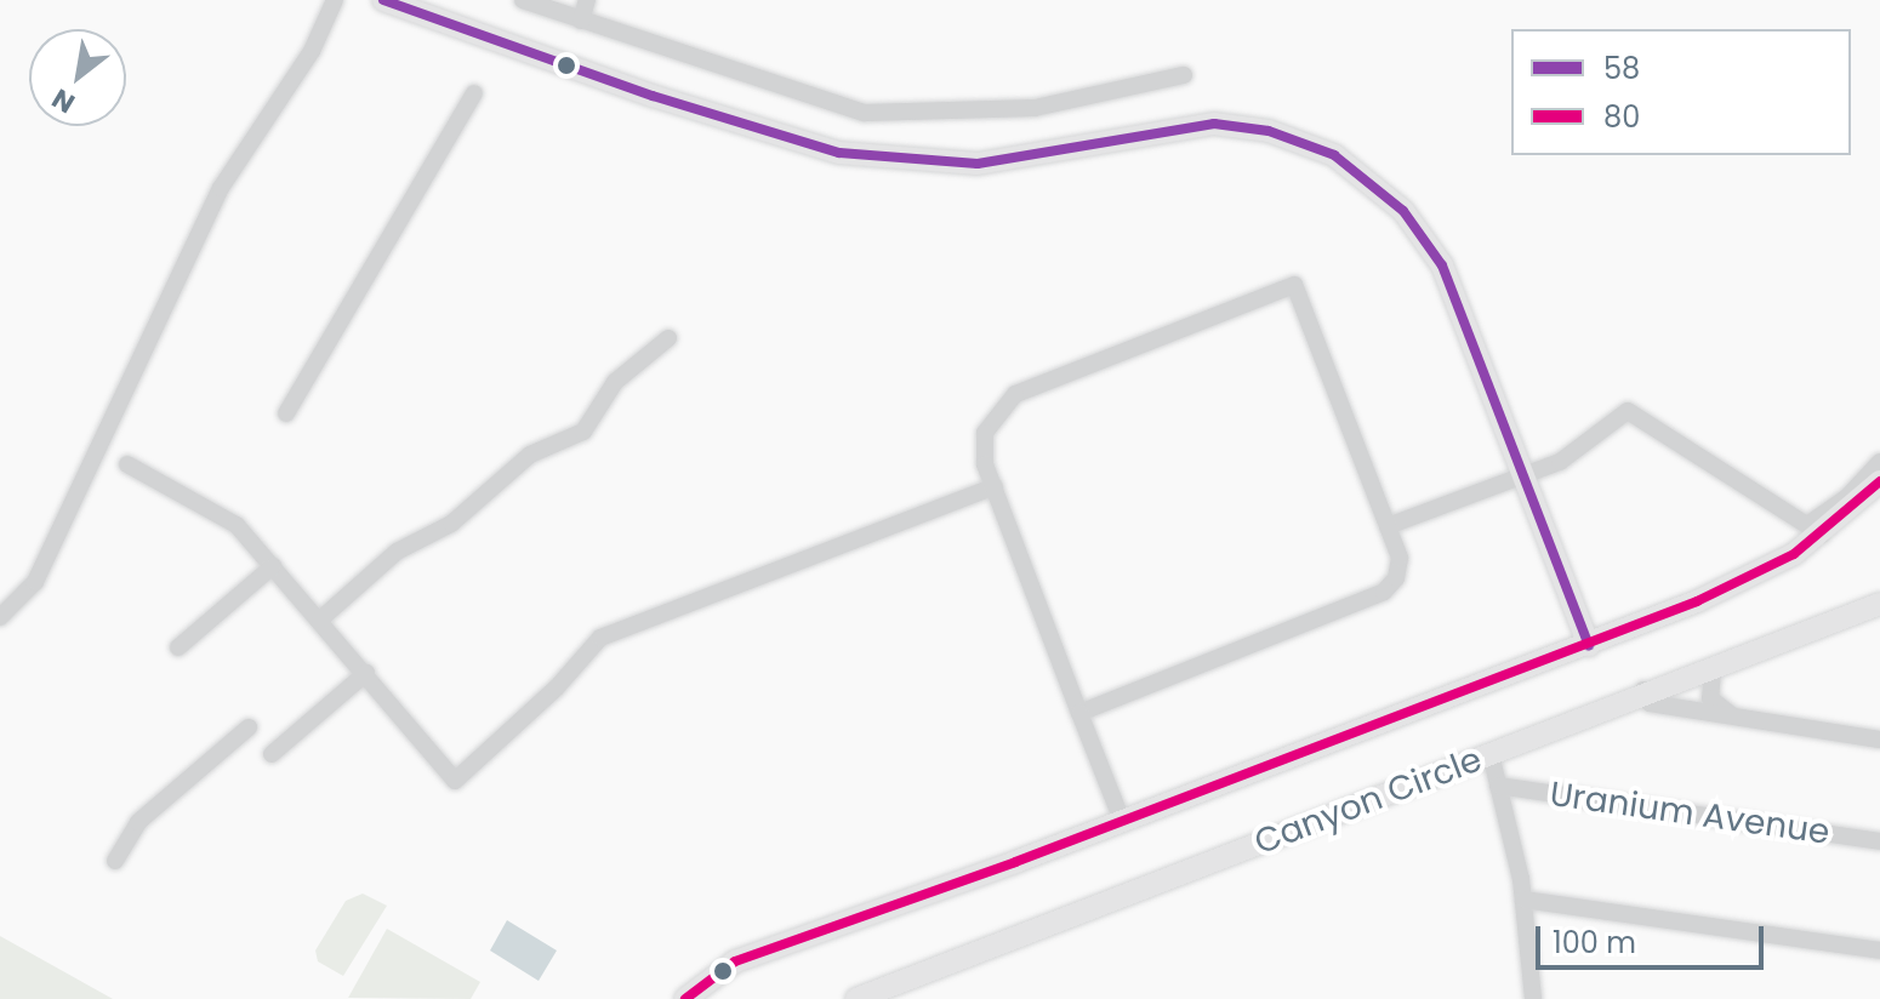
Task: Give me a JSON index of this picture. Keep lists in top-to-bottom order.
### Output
{
  "streets": {
    "street": ["Canyon Circle", "Uranium Avenue"]
  },
  "lines": ["transit line 58", "transit line 80"],
  "legend": ["58", "80"],
  "scale_bar": "100 m",
  "north": "bottom left"
}
